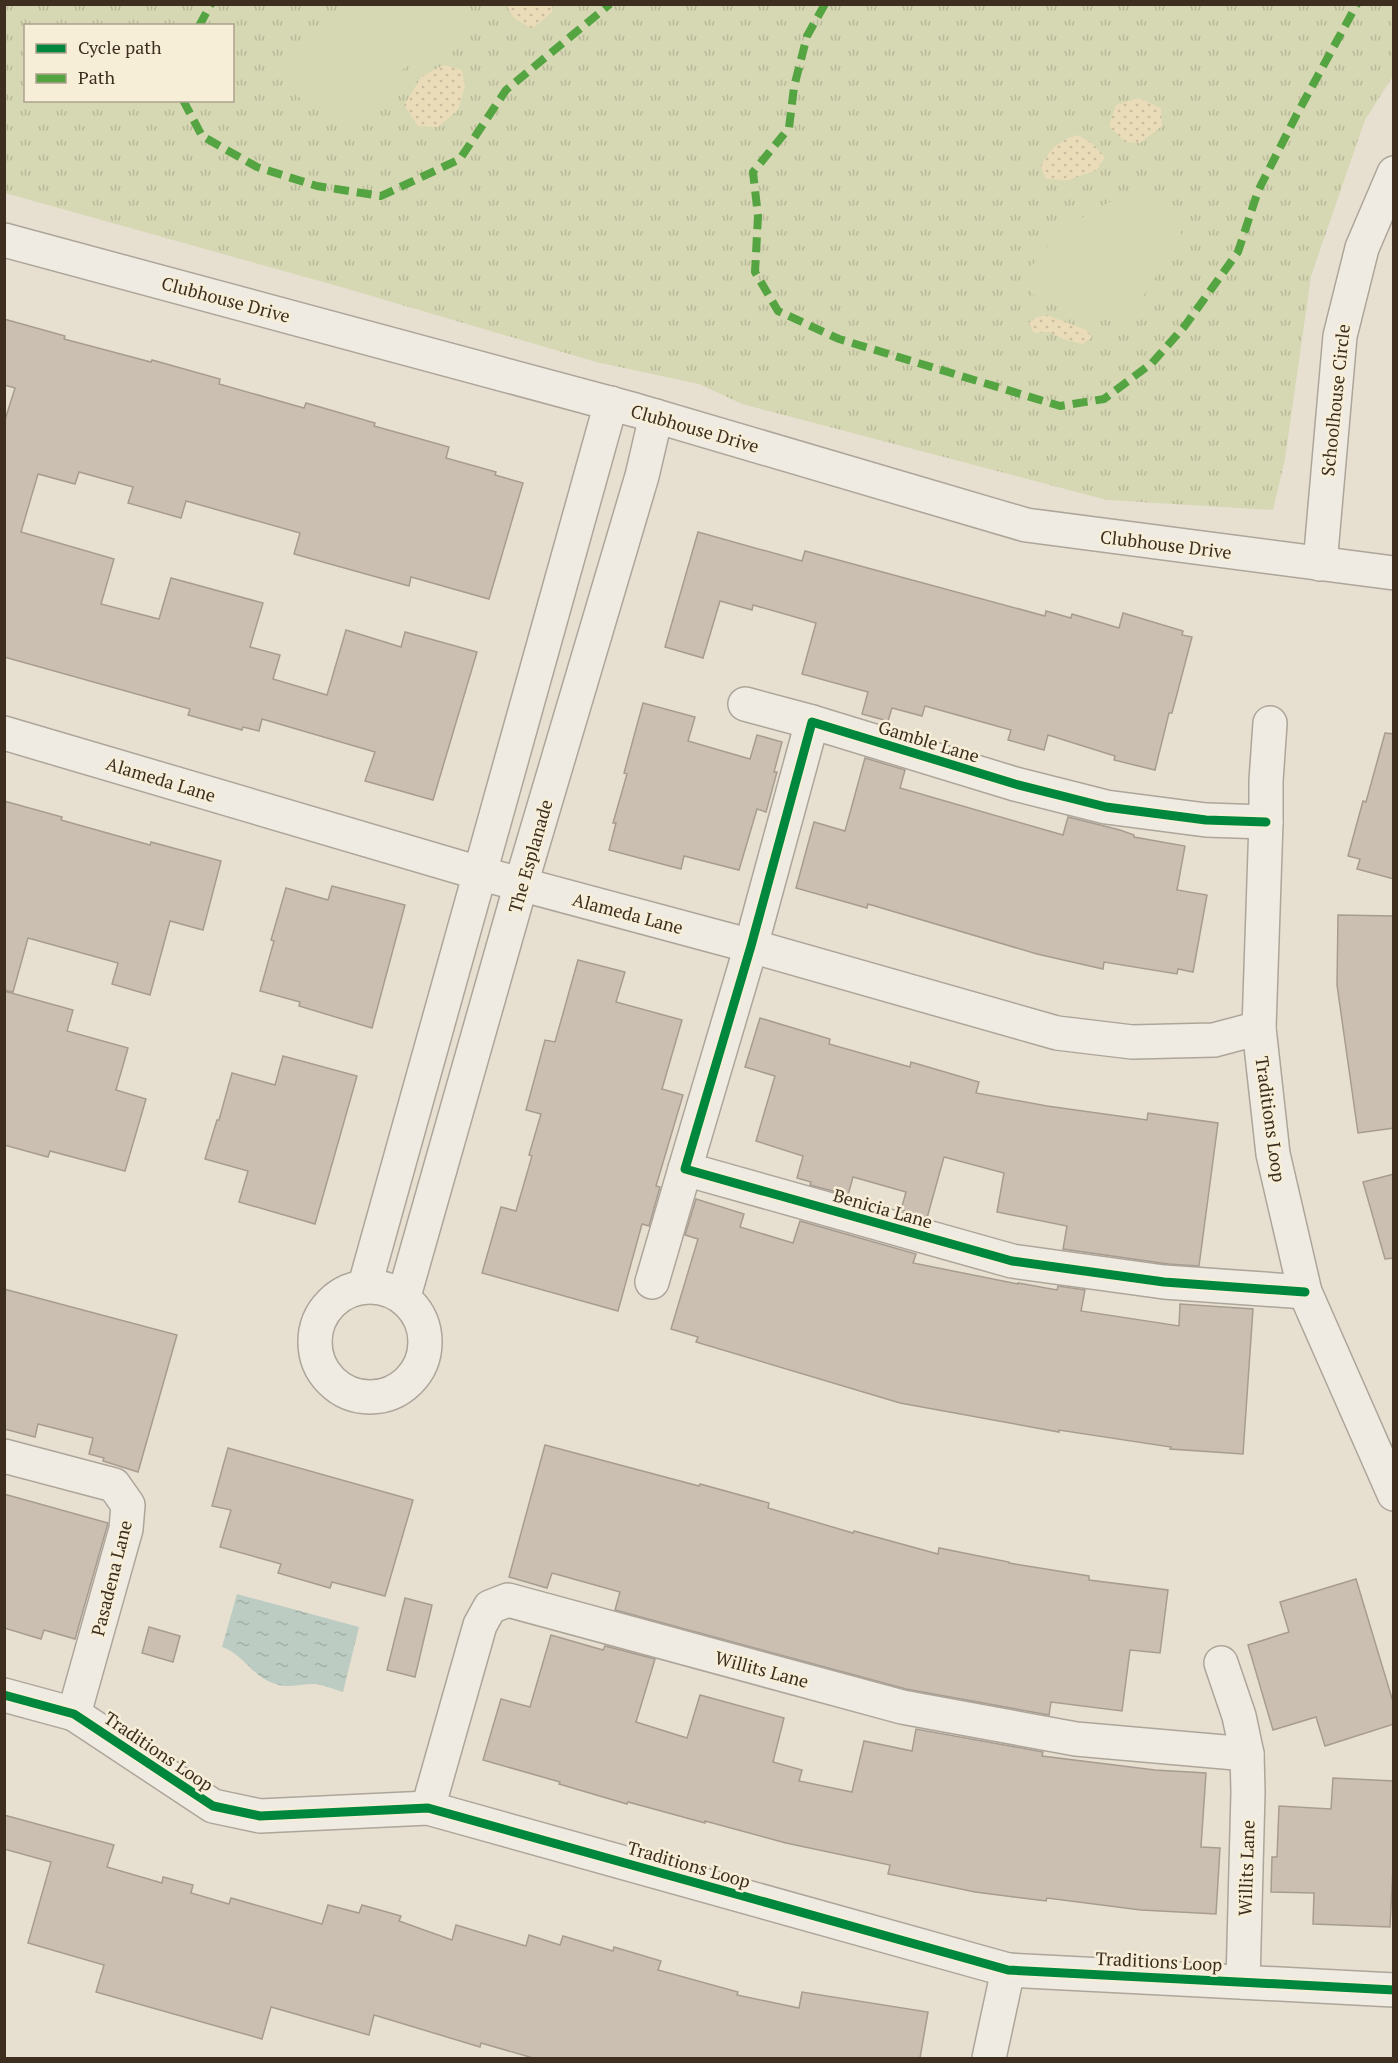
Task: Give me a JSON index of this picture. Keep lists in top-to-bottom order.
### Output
{
  "streets": {
    "street": [
      "Clubhouse Drive",
      "Schoolhouse Circle",
      "Gamble Lane",
      "Alameda Lane",
      "The Esplanade",
      "Traditions Loop",
      "Benicia Lane",
      "Pasadena Lane",
      "Willits Lane"
    ]
  },
  "crossings": [
    ["Clubhouse Drive", "Schoolhouse Circle"],
    ["Clubhouse Drive", "The Esplanade"],
    ["Gamble Lane", "Traditions Loop"],
    ["Alameda Lane", "The Esplanade"],
    ["Alameda Lane", "Traditions Loop"],
    ["Traditions Loop", "Benicia Lane"],
    ["Traditions Loop", "Pasadena Lane"],
    ["Traditions Loop", "Willits Lane"]
  ],
  "legend": ["Cycle path", "Path"]
}
